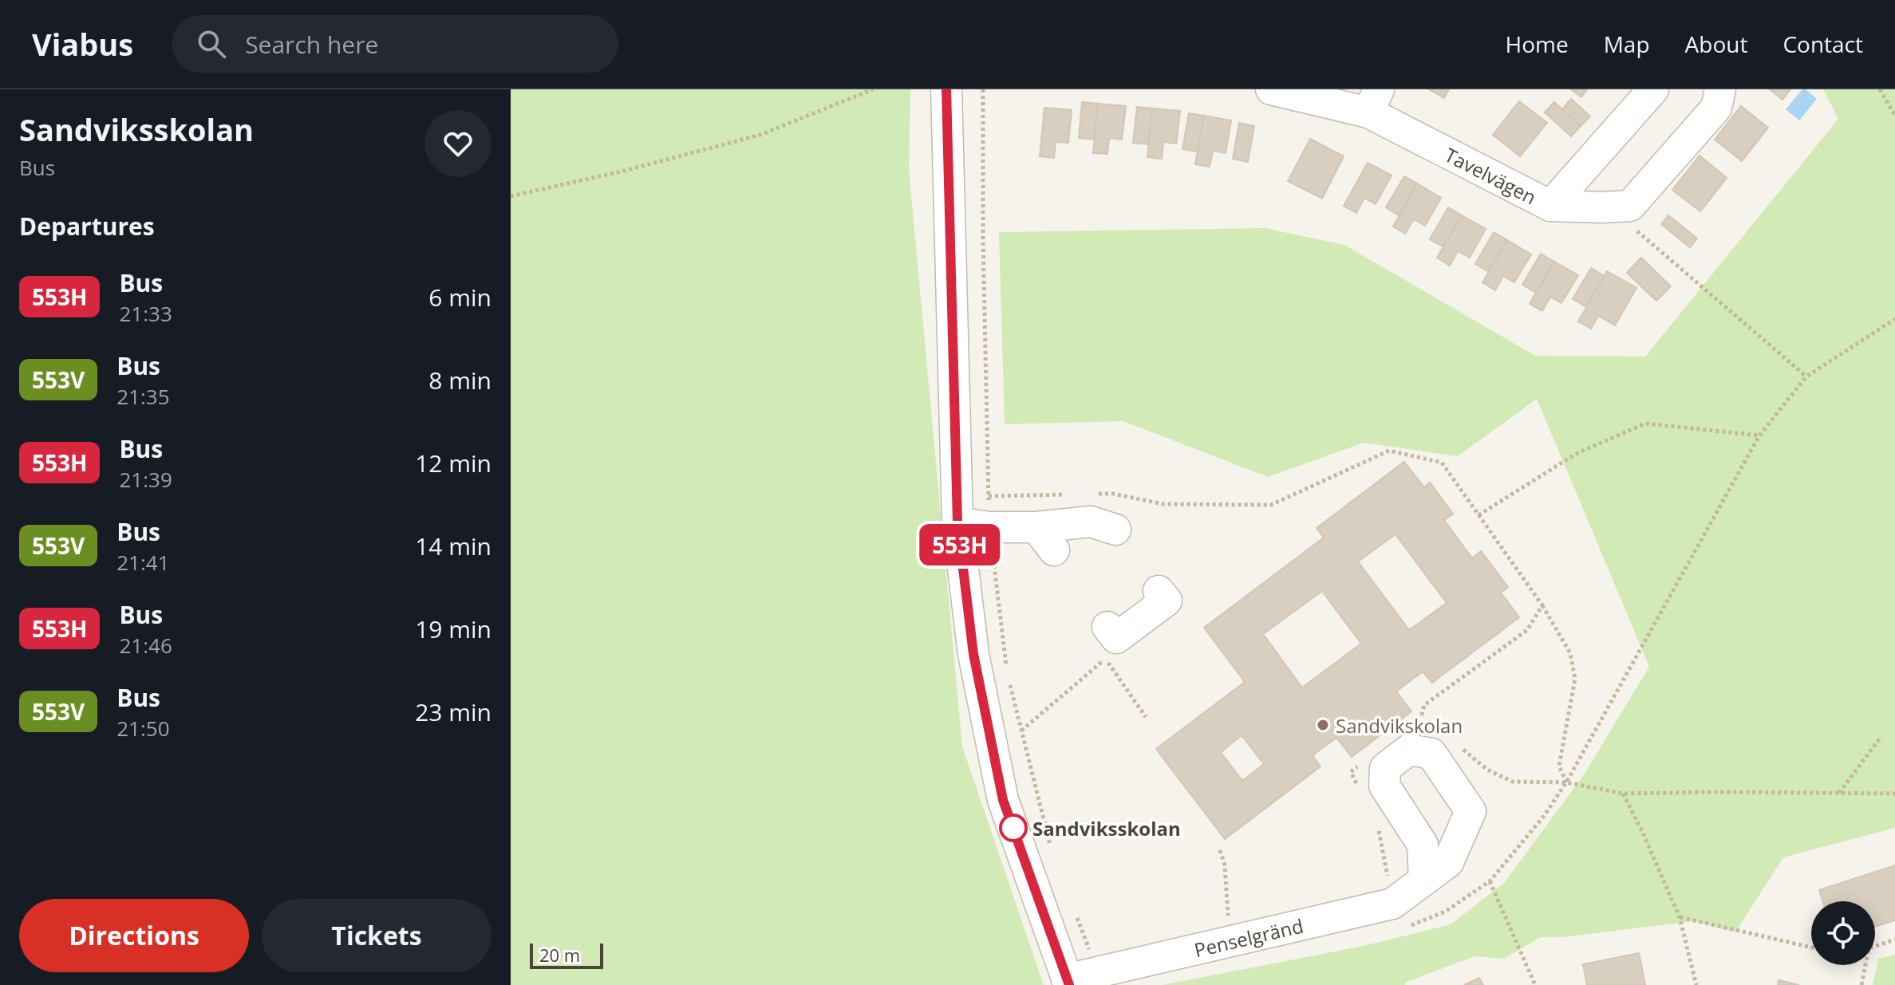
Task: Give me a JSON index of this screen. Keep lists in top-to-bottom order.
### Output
{
  "streets": {
    "street": ["Tavelvägen", "Penselgränd"]
  },
  "places": ["Sandvikskolan", "Sandviksskolan"],
  "lines": ["bus line 553H"],
  "scale_bar": "20 m",
  "page": {
    "header": "Viabus",
    "search": "Search here",
    "nav": [
      "Home",
      "Map",
      "About",
      "Contact"
    ],
    "heading": [
      ["Sandviksskolan", "Bus"],
      "Departures"
    ],
    "on_map": "553H",
    "list": [
      {
        "mark": "553H",
        "name": "Bus",
        "note": "21:33",
        "value": "6 min"
      },
      {
        "mark": "553V",
        "name": "Bus",
        "note": "21:35",
        "value": "8 min"
      },
      {
        "mark": "553H",
        "name": "Bus",
        "note": "21:39",
        "value": "12 min"
      },
      {
        "mark": "553V",
        "name": "Bus",
        "note": "21:41",
        "value": "14 min"
      },
      {
        "mark": "553H",
        "name": "Bus",
        "note": "21:46",
        "value": "19 min"
      },
      {
        "mark": "553V",
        "name": "Bus",
        "note": "21:50",
        "value": "23 min"
      }
    ],
    "buttons": ["Directions", "Tickets"],
    "scale": "20 m"
  }
}
